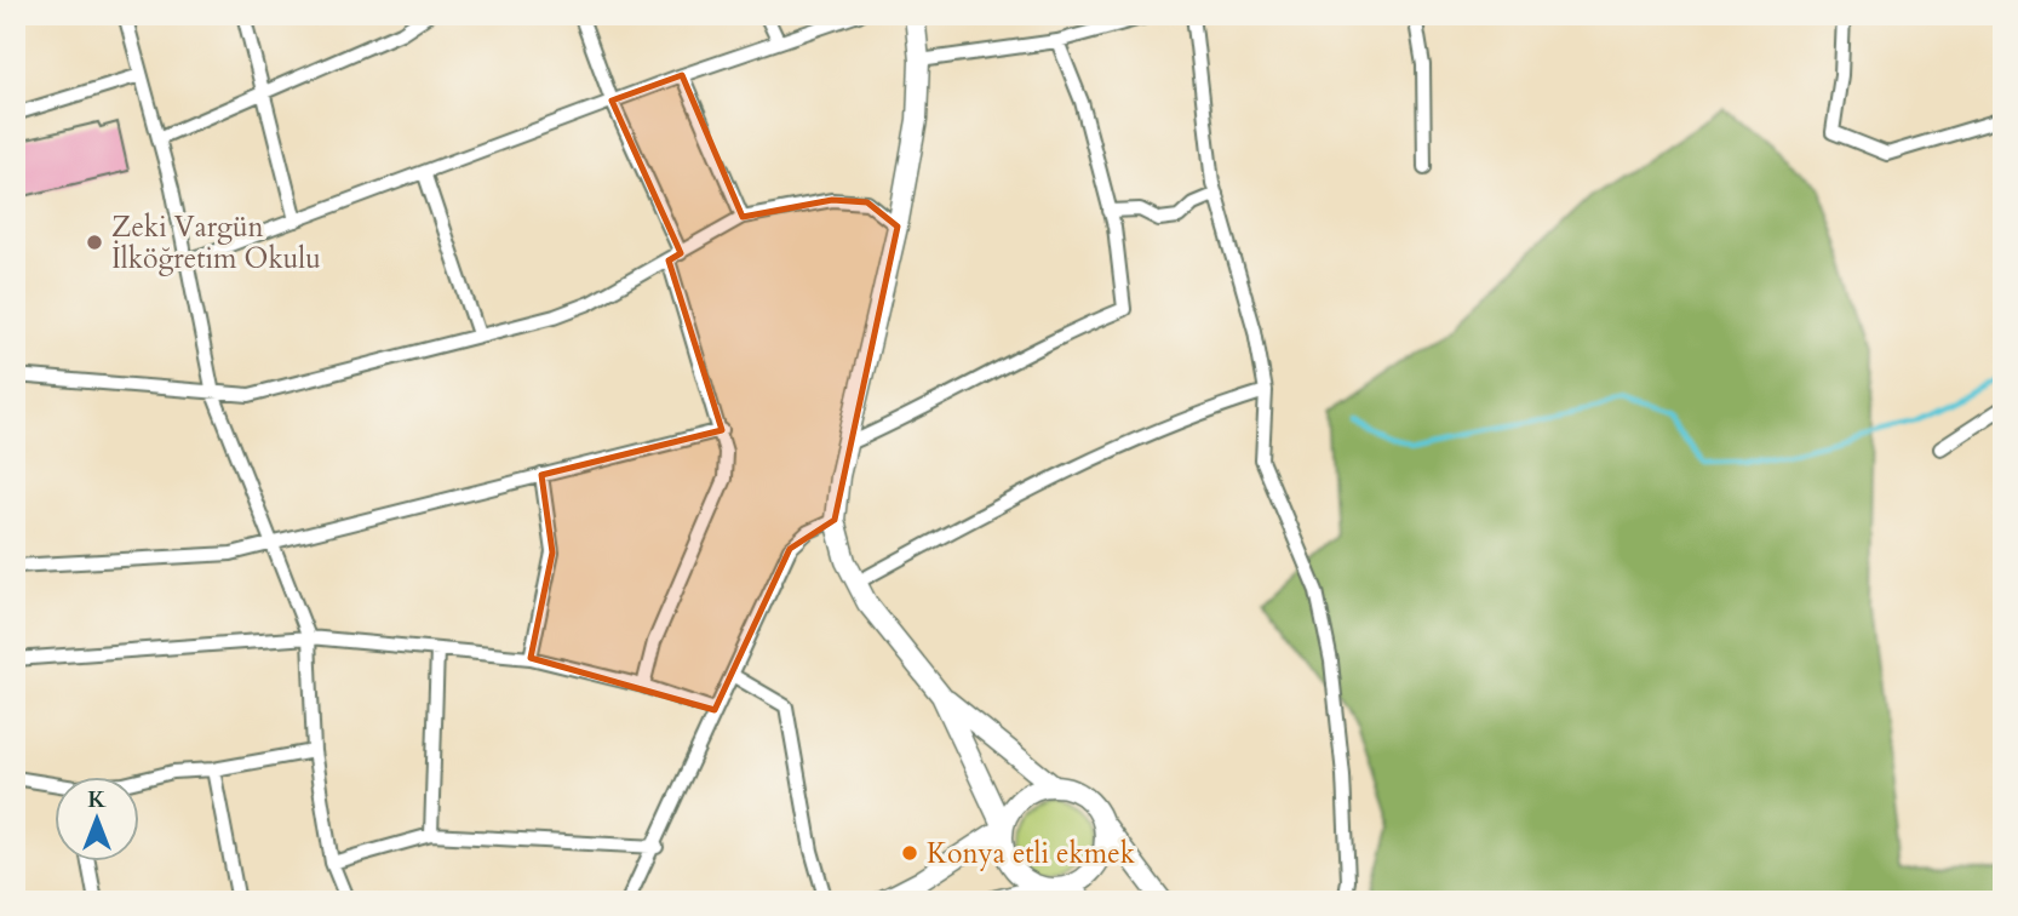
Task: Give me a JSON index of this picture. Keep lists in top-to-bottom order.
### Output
{
  "places": ["Zeki Vargün İlköğretim Okulu", "Konya etli ekmek"],
  "north": "top"
}
